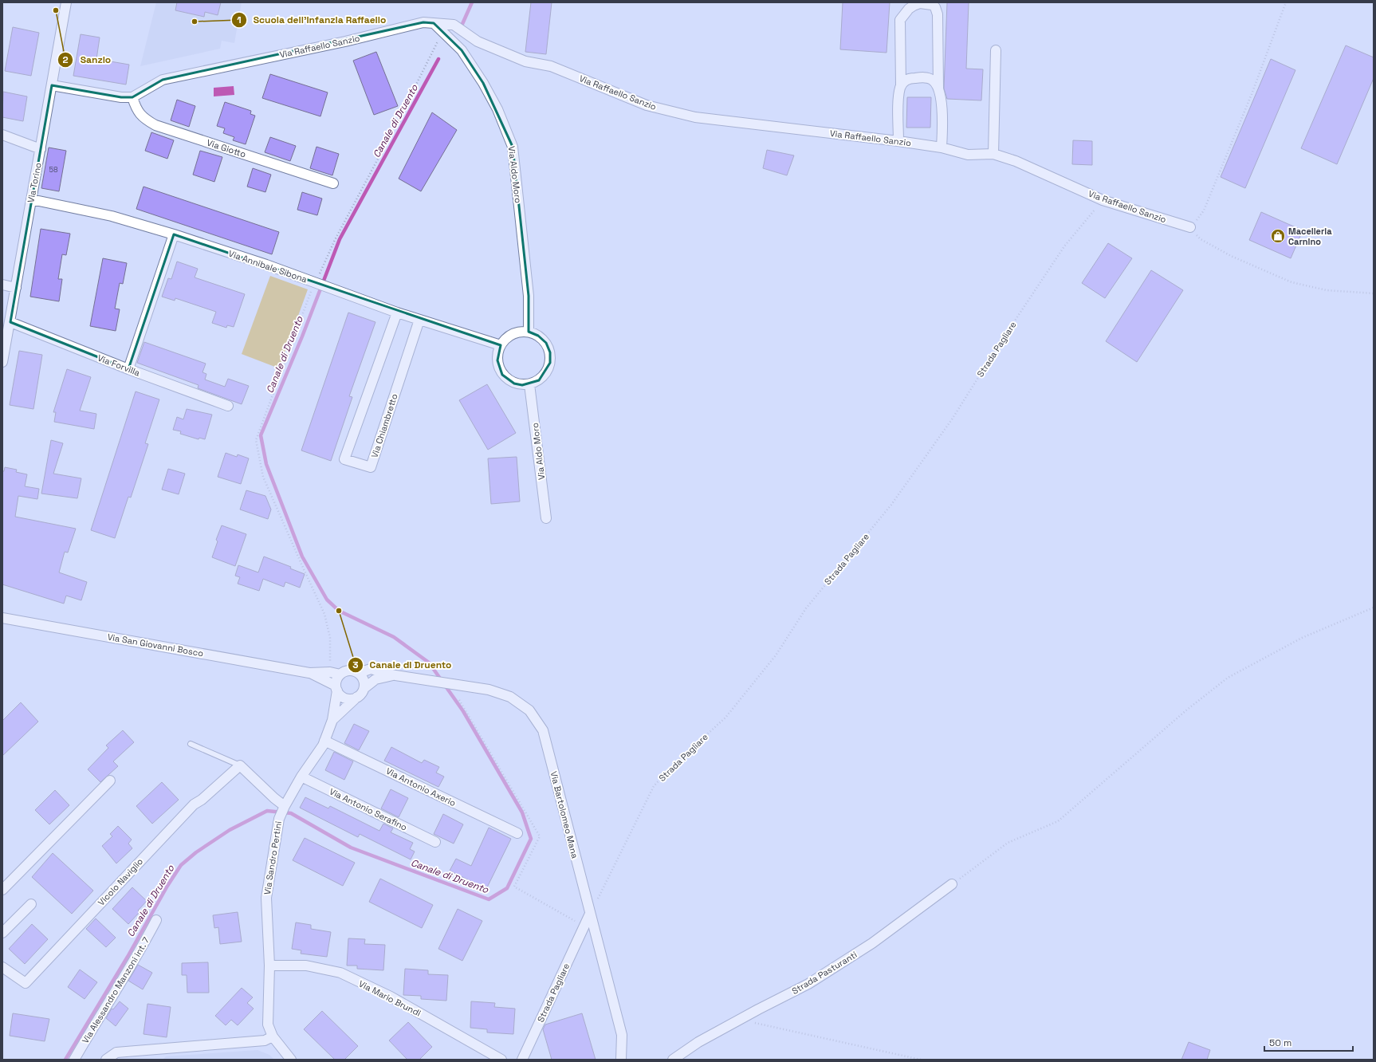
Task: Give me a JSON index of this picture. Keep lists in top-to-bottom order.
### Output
{
  "streets": {
    "street": [
      "Via Raffaello Sanzio",
      "Via Giotto",
      "Via Aldo Moro",
      "Via Torino",
      "Via Annibale Sibona",
      "Strada Pagliare",
      "Via Forvilla",
      "Via Chiambretto",
      "Via San Giovanni Bosco",
      "Via Antonio Axerio",
      "Via Antonio Serafino",
      "Via Bartolomeo Mana",
      "Via Sandro Pertini",
      "Vicolo Naviglio",
      "Strada Pasturanti",
      "Via Alessandro Manzoni int. 7",
      "Via Mario Brundi"
    ]
  },
  "crossings": [
    ["Via Raffaello Sanzio", "Via Giotto"],
    ["Via Raffaello Sanzio", "Via Aldo Moro"],
    ["Via Raffaello Sanzio", "Strada Pagliare"],
    ["Via Aldo Moro", "Via Annibale Sibona"],
    ["Via Torino", "Via Annibale Sibona"],
    ["Via Torino", "Via Forvilla"],
    ["Via Annibale Sibona", "Via Chiambretto"],
    ["Strada Pagliare", "Via Bartolomeo Mana"],
    ["Via San Giovanni Bosco", "Via Bartolomeo Mana"],
    ["Via San Giovanni Bosco", "Via Sandro Pertini"],
    ["Via Antonio Axerio", "Via Sandro Pertini"],
    ["Via Antonio Serafino", "Via Sandro Pertini"],
    ["Via Bartolomeo Mana", "Via Sandro Pertini"],
    ["Via Sandro Pertini", "Via Mario Brundi"]
  ],
  "water": ["Canale di Druento"],
  "places": {
    "other": ["Sanzio", "Scuola dell'Infanzia Raffaello", "Canale di Druento"],
    "shop": ["Macelleria Carnino"]
  },
  "house_numbers": ["58"],
  "scale_bar": "50 m"
}
